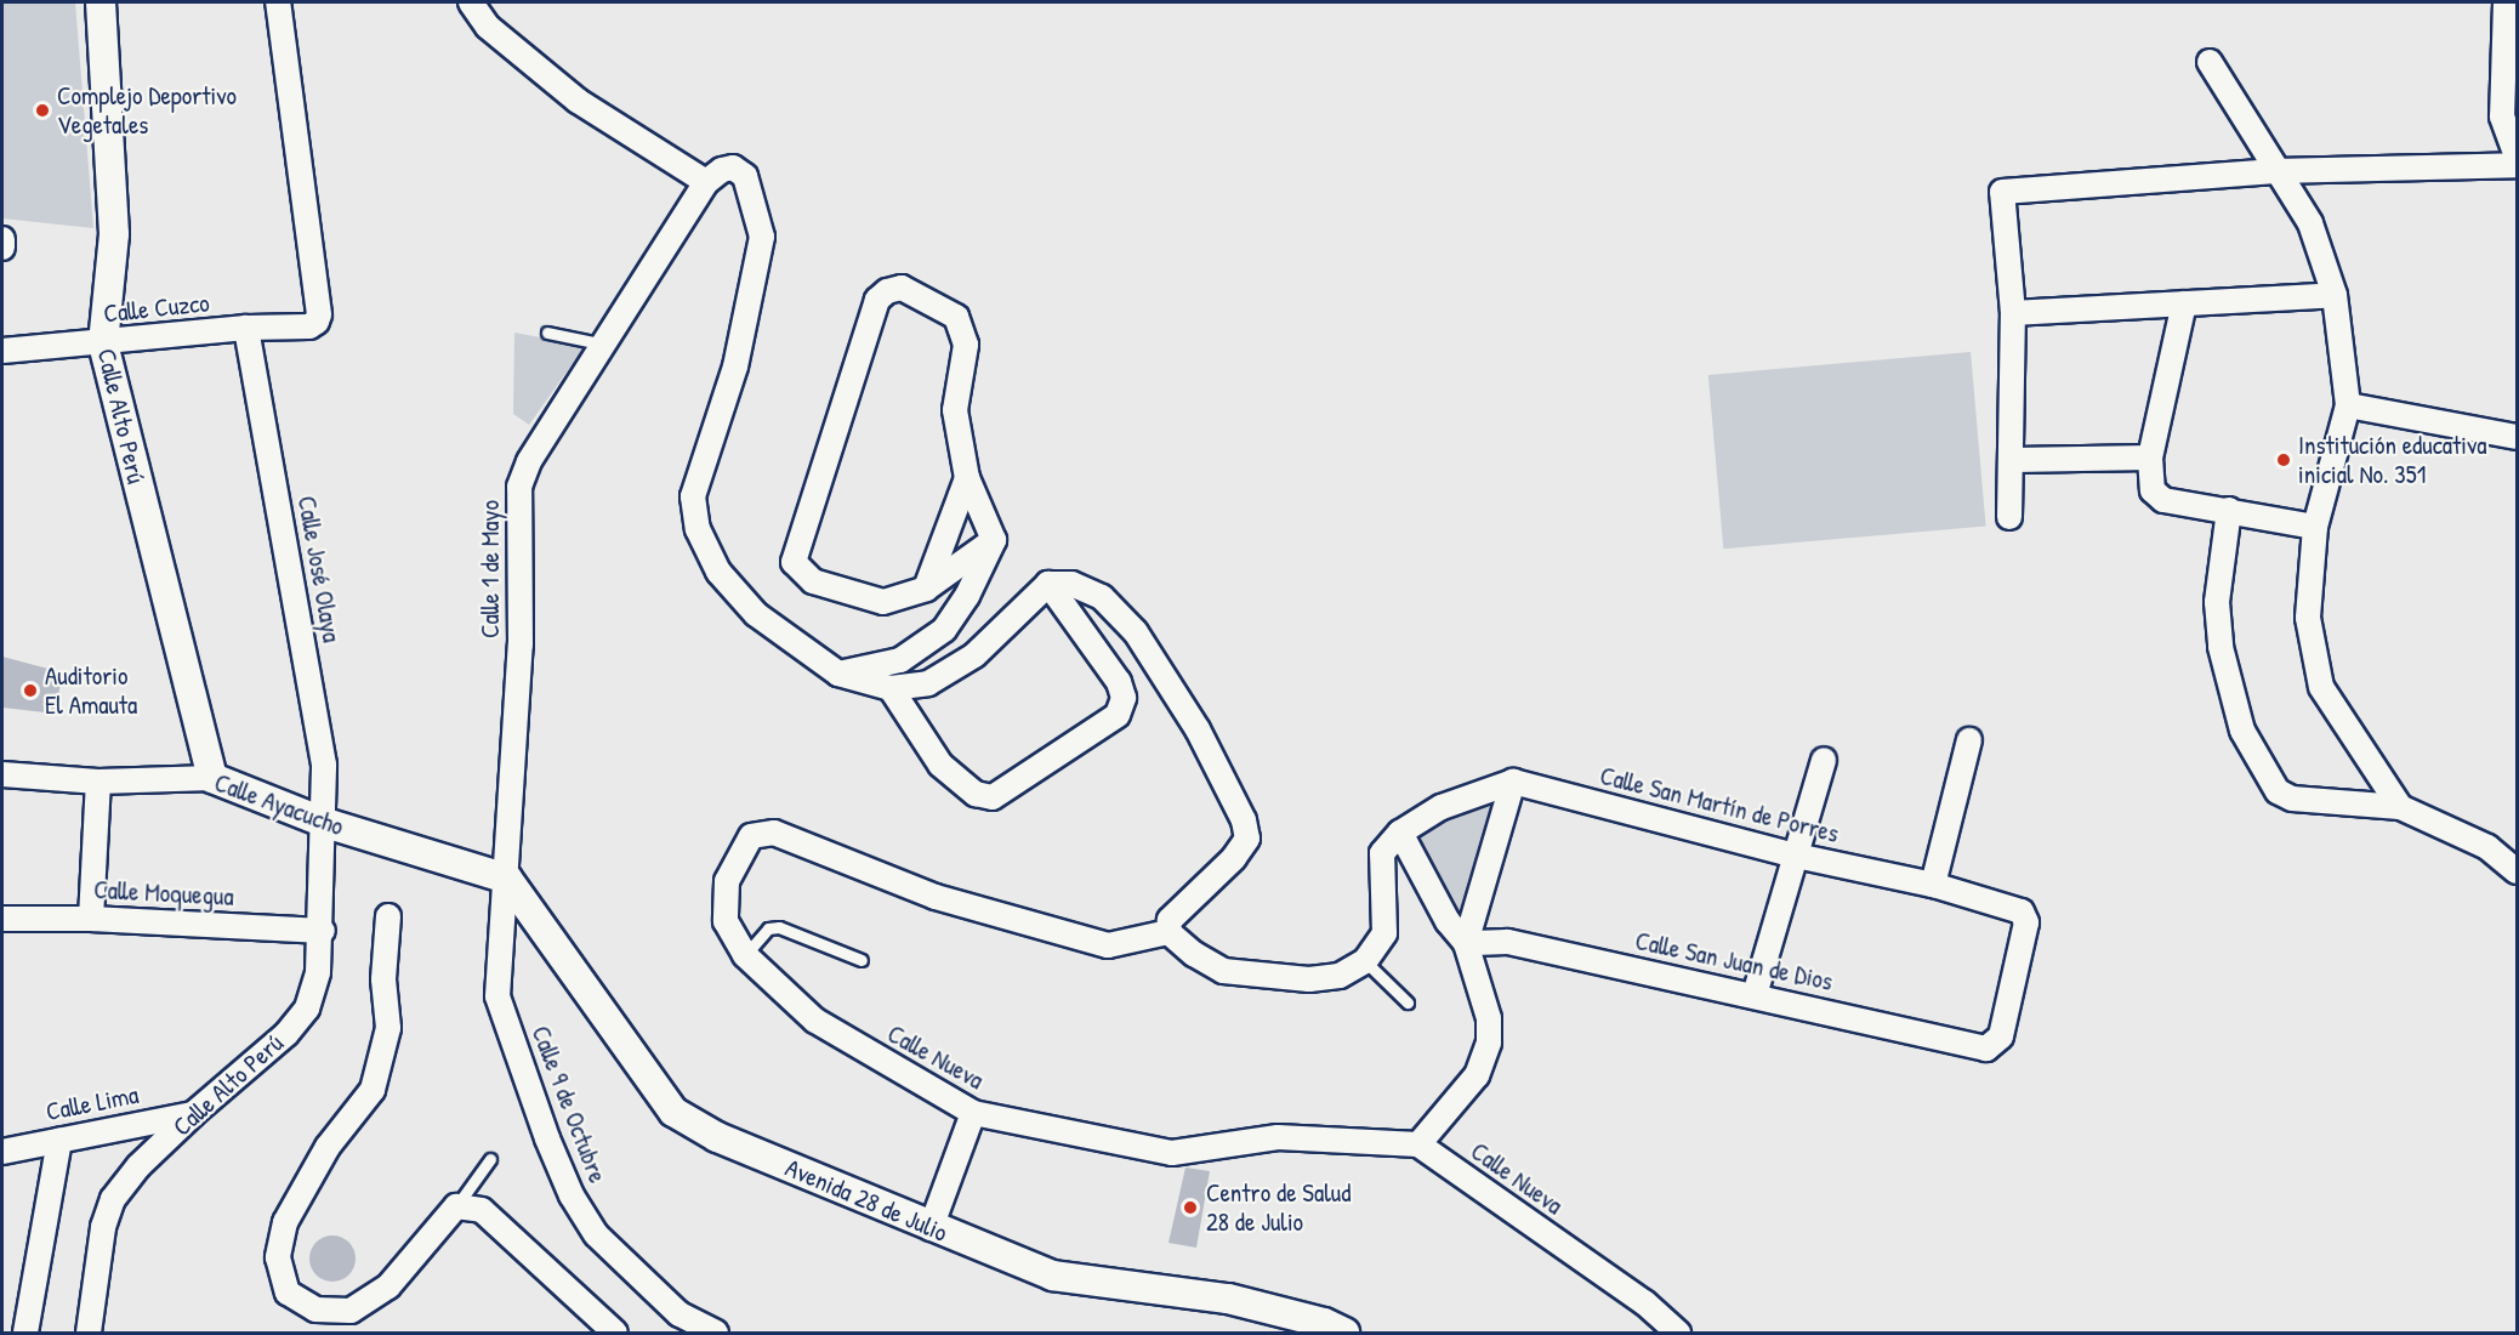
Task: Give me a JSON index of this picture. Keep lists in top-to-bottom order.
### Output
{
  "streets": {
    "street": [
      "Calle Cuzco",
      "Calle Alto Perú",
      "Calle José Olaya",
      "Calle 1 de Mayo",
      "Calle Ayacucho",
      "Calle San Martín de Porres",
      "Calle Moquegua",
      "Calle San Juan de Dios",
      "Calle Nueva",
      "Calle Lima",
      "Calle 9 de Octubre",
      "Avenida 28 de Julio"
    ]
  },
  "crossings": [
    ["Calle Cuzco", "Calle Alto Perú"],
    ["Calle Cuzco", "Calle José Olaya"],
    ["Calle Alto Perú", "Calle José Olaya"],
    ["Calle Alto Perú", "Calle Ayacucho"],
    ["Calle Alto Perú", "Calle Moquegua"],
    ["Calle Alto Perú", "Calle Lima"],
    ["Calle José Olaya", "Calle Ayacucho"],
    ["Calle 1 de Mayo", "Calle Ayacucho"],
    ["Calle 1 de Mayo", "Calle 9 de Octubre"],
    ["Calle 1 de Mayo", "Avenida 28 de Julio"],
    ["Calle Ayacucho", "Calle 9 de Octubre"],
    ["Calle Ayacucho", "Avenida 28 de Julio"],
    ["Calle San Martín de Porres", "Calle San Juan de Dios"],
    ["Calle 9 de Octubre", "Avenida 28 de Julio"]
  ],
  "places": [
    "Complejo Deportivo Vegetales",
    "Institución educativa inicial No. 351",
    "Auditorio El Amauta",
    "Centro de Salud 28 de Julio"
  ]
}
